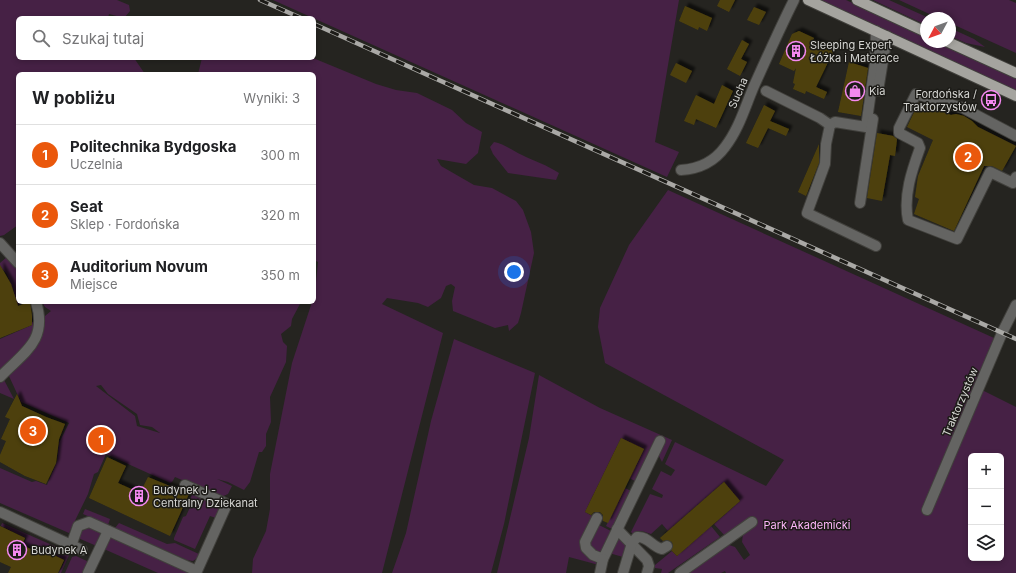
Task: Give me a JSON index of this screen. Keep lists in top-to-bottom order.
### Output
{
  "streets": {
    "street": ["Sucha", "Traktorzystów"]
  },
  "parks": ["Park Akademicki"],
  "places": {
    "building": ["Sleeping Expert Łóżka i Materace", "Budynek J - Centralny Dziekanat", "Budynek A"],
    "shop": ["Kia"],
    "bus stop": ["Fordońska / Traktorzystów"]
  },
  "north": "bottom left",
  "page": {
    "search": "Szukaj tutaj",
    "heading": ["W pobliżu", "Wyniki: 3"],
    "list": [
      {
        "mark": "1",
        "name": "Politechnika Bydgoska",
        "note": "Uczelnia",
        "value": "300 m"
      },
      {
        "mark": "2",
        "name": "Seat",
        "note": "Sklep · Fordońska",
        "value": "320 m"
      },
      {
        "mark": "3",
        "name": "Auditorium Novum",
        "note": "Miejsce",
        "value": "350 m"
      }
    ],
    "pins": ["2", "3", "1"],
    "map_buttons": ["+", "−"]
  }
}
